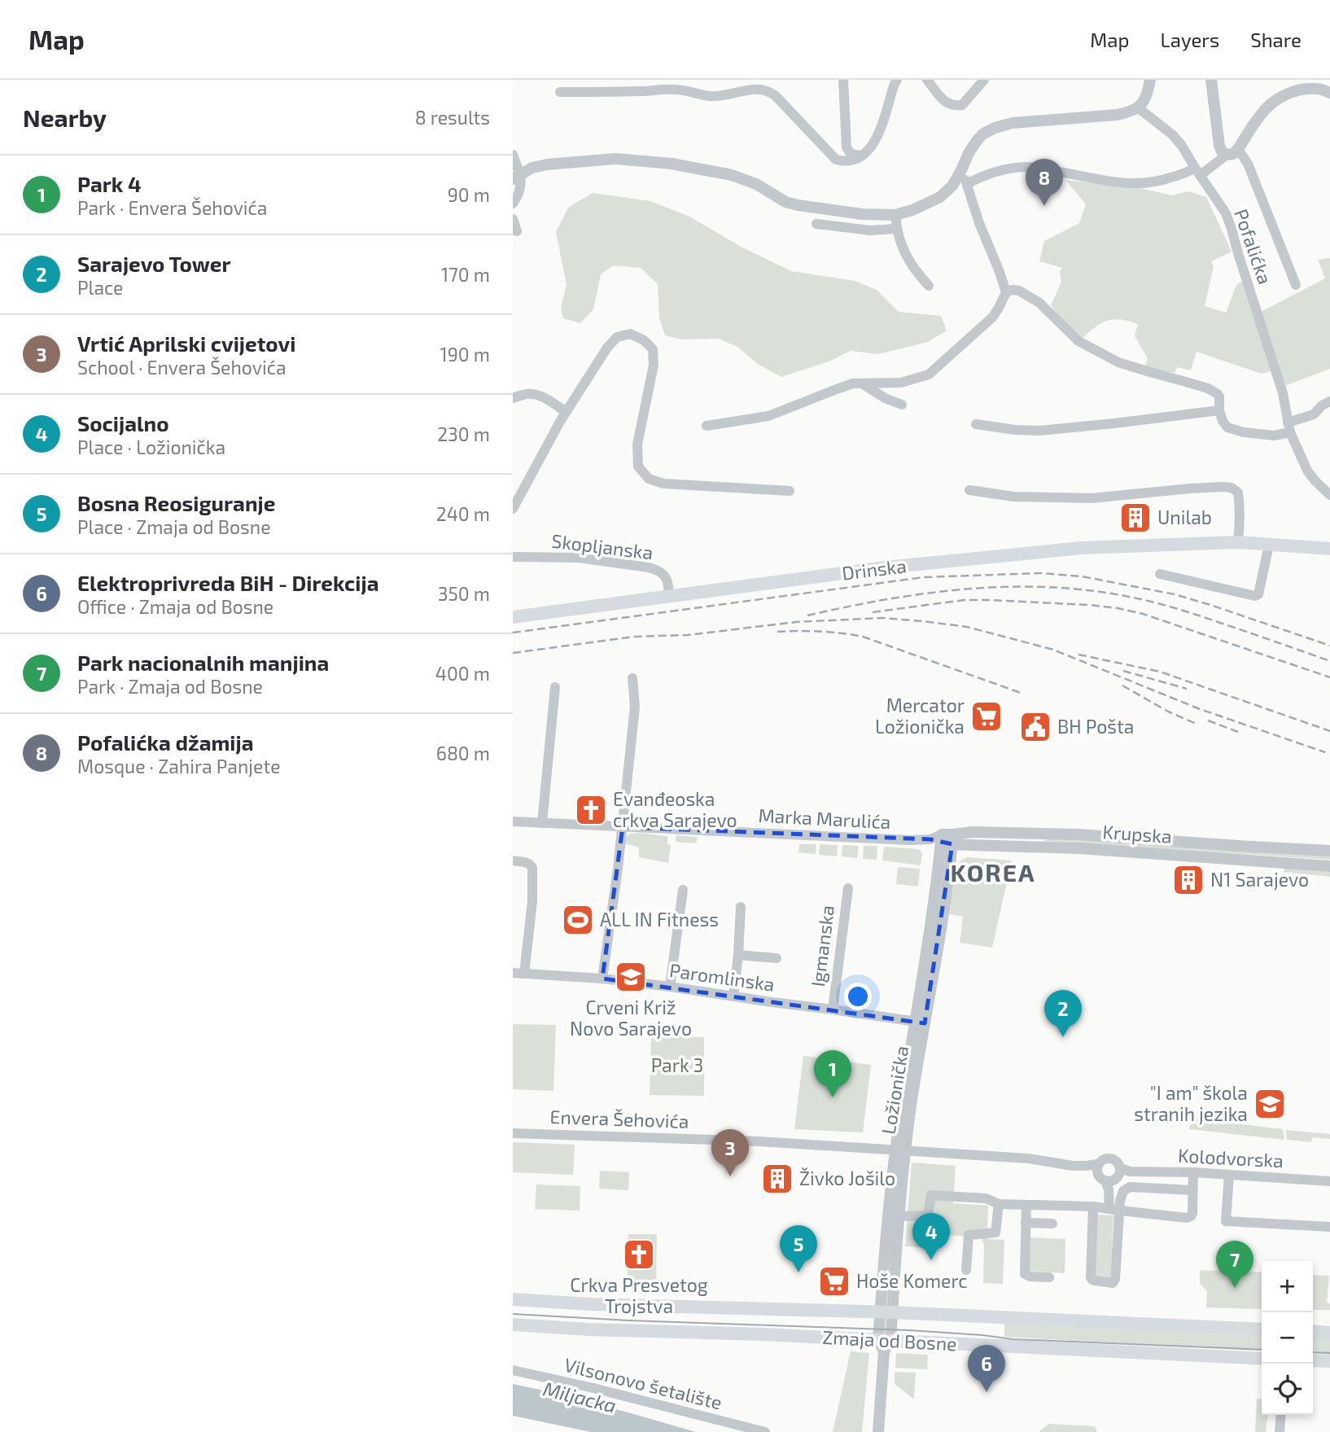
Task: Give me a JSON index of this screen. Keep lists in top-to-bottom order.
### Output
{
  "streets": {
    "main road": ["Drinska", "Zmaja od Bosne"],
    "street": [
      "Pofalićka",
      "Skopljanska",
      "Marka Marulića",
      "Krupska",
      "Igmanska",
      "Paromlinska",
      "Ložionička",
      "Envera Šehovića",
      "Kolodvorska",
      "Vilsonovo šetalište"
    ]
  },
  "crossings": [
    ["Skopljanska", "Drinska"],
    ["Marka Marulića", "Krupska"],
    ["Marka Marulića", "Ložionička"],
    ["Krupska", "Ložionička"],
    ["Igmanska", "Paromlinska"],
    ["Paromlinska", "Ložionička"],
    ["Ložionička", "Envera Šehovića"],
    ["Ložionička", "Zmaja od Bosne"]
  ],
  "districts": ["KOREA"],
  "water": ["Miljacka"],
  "parks": ["Park 3"],
  "places": {
    "building": ["Unilab", "N1 Sarajevo", "Živko Jošilo"],
    "supermarket": ["Mercator Ložionička", "Hoše Komerc"],
    "public building": ["BH Pošta"],
    "church": ["Evanđeoska crkva Sarajevo", "Crkva Presvetog Trojstva"],
    "sports": ["ALL IN Fitness"],
    "school or university": ["Crveni Križ Novo Sarajevo", "\"I am\" škola stranih jezika"]
  },
  "page": {
    "header": "Map",
    "nav": ["Map", "Layers", "Share"],
    "heading": ["Nearby", "8 results"],
    "list": [
      {
        "mark": "1",
        "name": "Park 4",
        "note": "Park · Envera Šehovića",
        "value": "90 m"
      },
      {
        "mark": "2",
        "name": "Sarajevo Tower",
        "note": "Place",
        "value": "170 m"
      },
      {
        "mark": "3",
        "name": "Vrtić Aprilski cvijetovi",
        "note": "School · Envera Šehovića",
        "value": "190 m"
      },
      {
        "mark": "4",
        "name": "Socijalno",
        "note": "Place · Ložionička",
        "value": "230 m"
      },
      {
        "mark": "5",
        "name": "Bosna Reosiguranje",
        "note": "Place · Zmaja od Bosne",
        "value": "240 m"
      },
      {
        "mark": "6",
        "name": "Elektroprivreda BiH - Direkcija",
        "note": "Office · Zmaja od Bosne",
        "value": "350 m"
      },
      {
        "mark": "7",
        "name": "Park nacionalnih manjina",
        "note": "Park · Zmaja od Bosne",
        "value": "400 m"
      },
      {
        "mark": "8",
        "name": "Pofalićka džamija",
        "note": "Mosque · Zahira Panjete",
        "value": "680 m"
      }
    ],
    "pins": [
      "8",
      "2",
      "1",
      "3",
      "4",
      "5",
      "7",
      "6"
    ],
    "map_buttons": ["+", "−"]
  }
}
